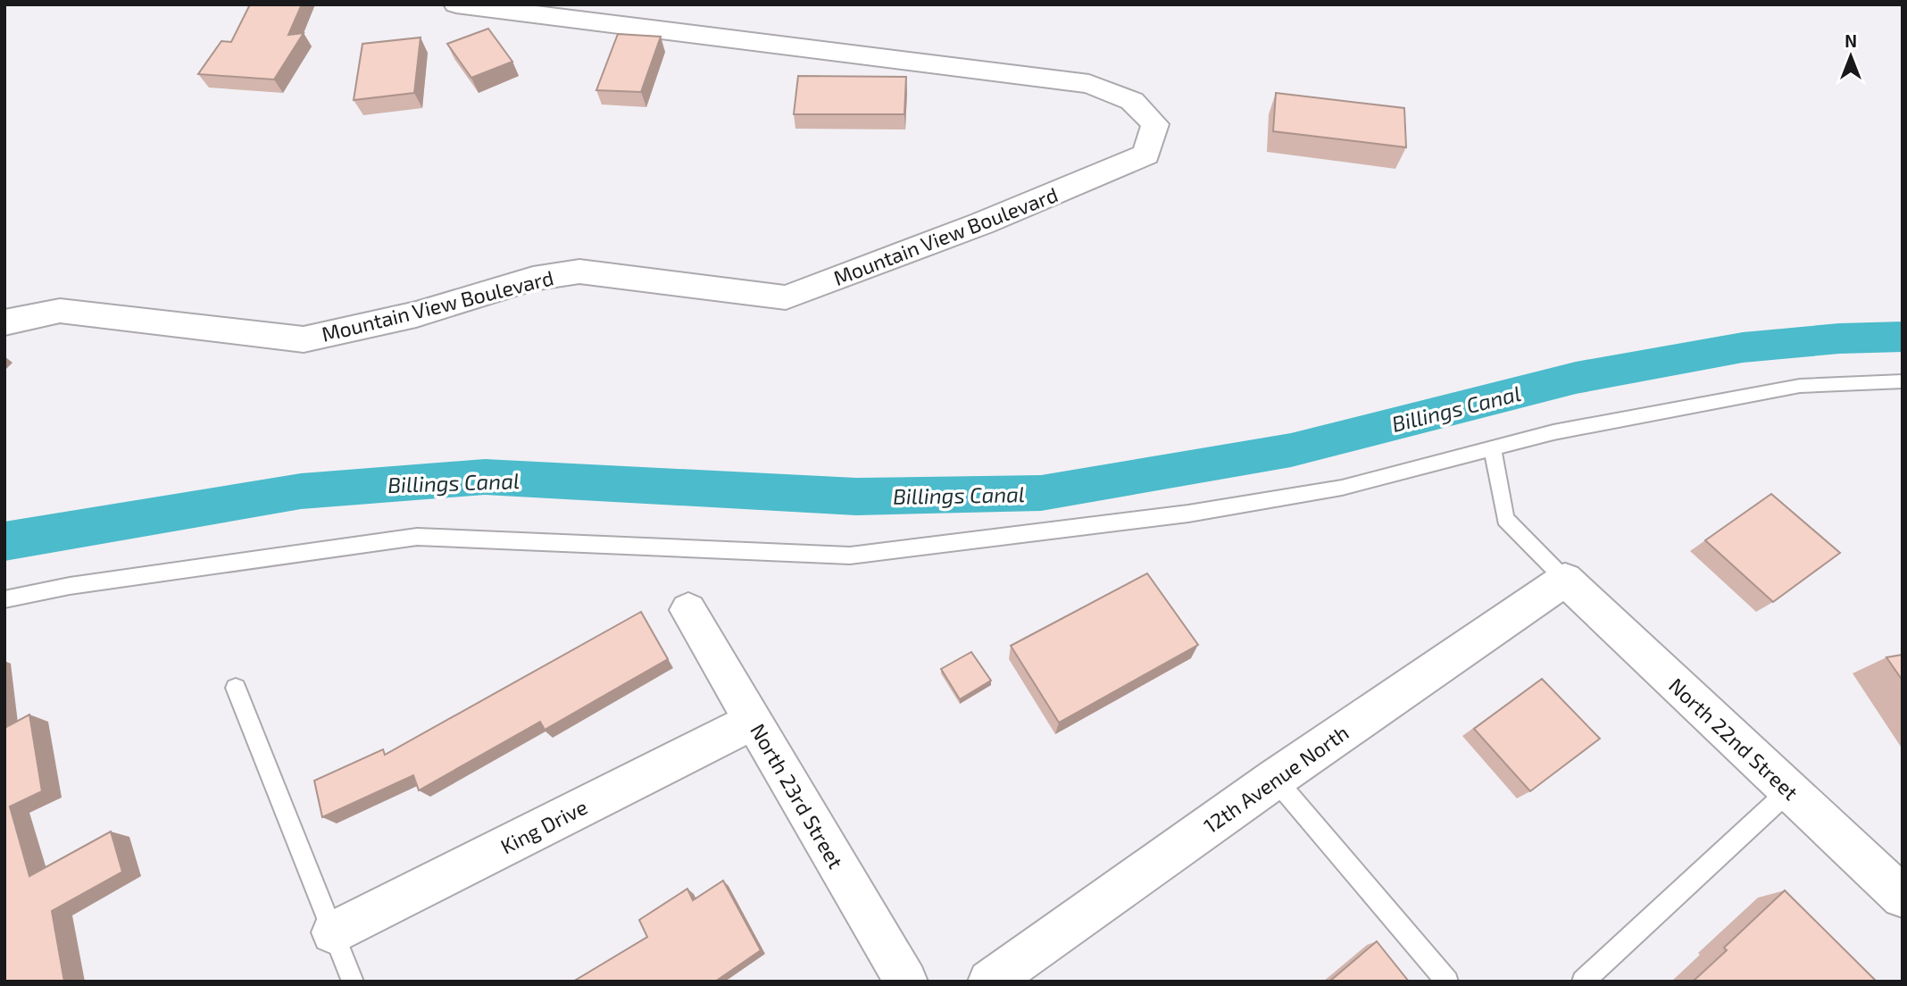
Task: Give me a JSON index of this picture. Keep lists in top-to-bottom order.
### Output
{
  "streets": {
    "street": [
      "Mountain View Boulevard",
      "North 22nd Street",
      "12th Avenue North",
      "North 23rd Street",
      "King Drive"
    ]
  },
  "crossings": [
    ["North 22nd Street", "12th Avenue North"],
    ["North 23rd Street", "King Drive"]
  ],
  "water": ["Billings Canal"],
  "north": "top"
}
